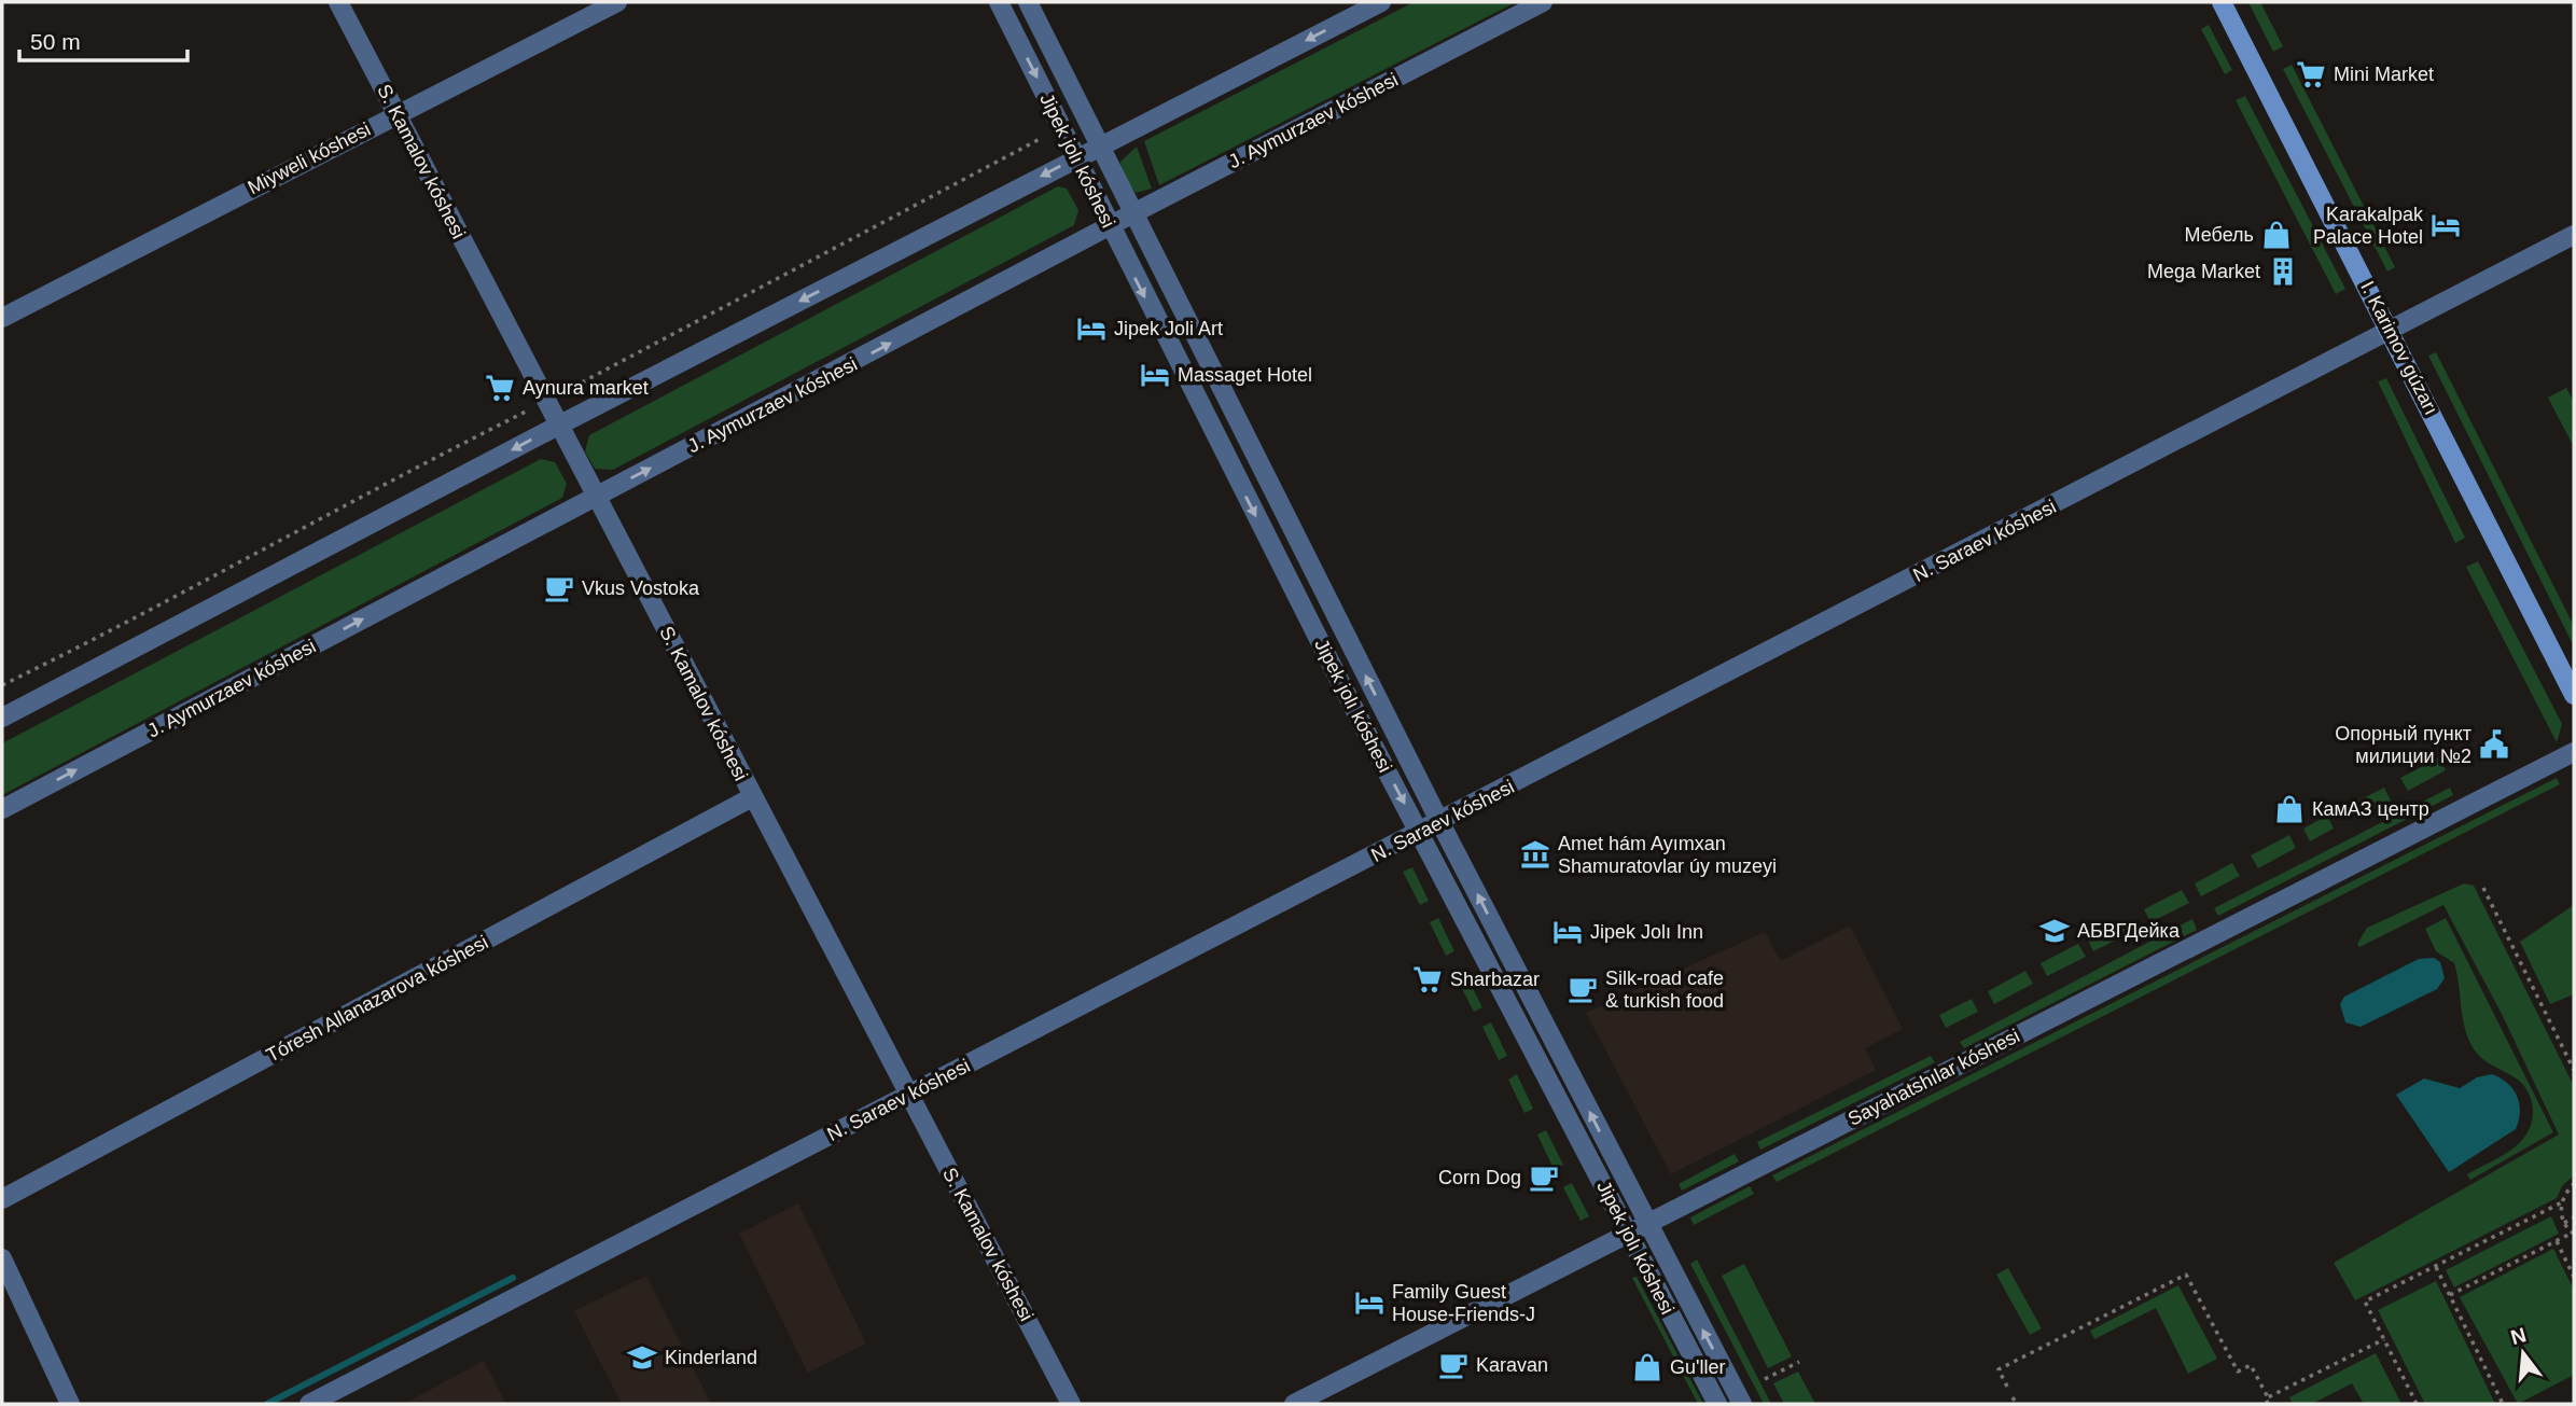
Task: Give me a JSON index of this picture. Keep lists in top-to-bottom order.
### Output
{
  "streets": {
    "main road": ["I. Karimov gúzarı"],
    "street": [
      "J. Aymurzaev kóshesi",
      "Miyweli kóshesi",
      "Jipek jolı kóshesi",
      "S. Kamalov kóshesi",
      "N. Saraev kóshesi",
      "Tóresh Allanazarova kóshesi",
      "Sayahatshılar kóshesi"
    ]
  },
  "crossings": [
    ["J. Aymurzaev kóshesi", "Jipek jolı kóshesi"],
    ["J. Aymurzaev kóshesi", "S. Kamalov kóshesi"],
    ["Miyweli kóshesi", "S. Kamalov kóshesi"],
    ["Jipek jolı kóshesi", "N. Saraev kóshesi"],
    ["Jipek jolı kóshesi", "Sayahatshılar kóshesi"],
    ["S. Kamalov kóshesi", "N. Saraev kóshesi"],
    ["S. Kamalov kóshesi", "Tóresh Allanazarova kóshesi"],
    ["I. Karimov gúzarı", "N. Saraev kóshesi"]
  ],
  "places": {
    "supermarket": ["Mini Market", "Aynura market", "Sharbazar"],
    "hotel": [
      "Karakalpak Palace Hotel",
      "Jipek Joli Art",
      "Massaget Hotel",
      "Jipek Jolı Inn",
      "Family Guest House-Friends-J"
    ],
    "shop": ["Мебель", "КамАЗ центр", "Gu'ller"],
    "building": ["Mega Market"],
    "cafe": [
      "Vkus Vostoka",
      "Silk-road cafe & turkish food",
      "Corn Dog",
      "Karavan"
    ],
    "public building": ["Опорный пункт милиции №2"],
    "museum": ["Amet hám Ayımxan Shamuratovlar úy muzeyi"],
    "school or university": ["АБВГДейка", "Kinderland"]
  },
  "scale_bar": "50 m",
  "north": "top"
}
